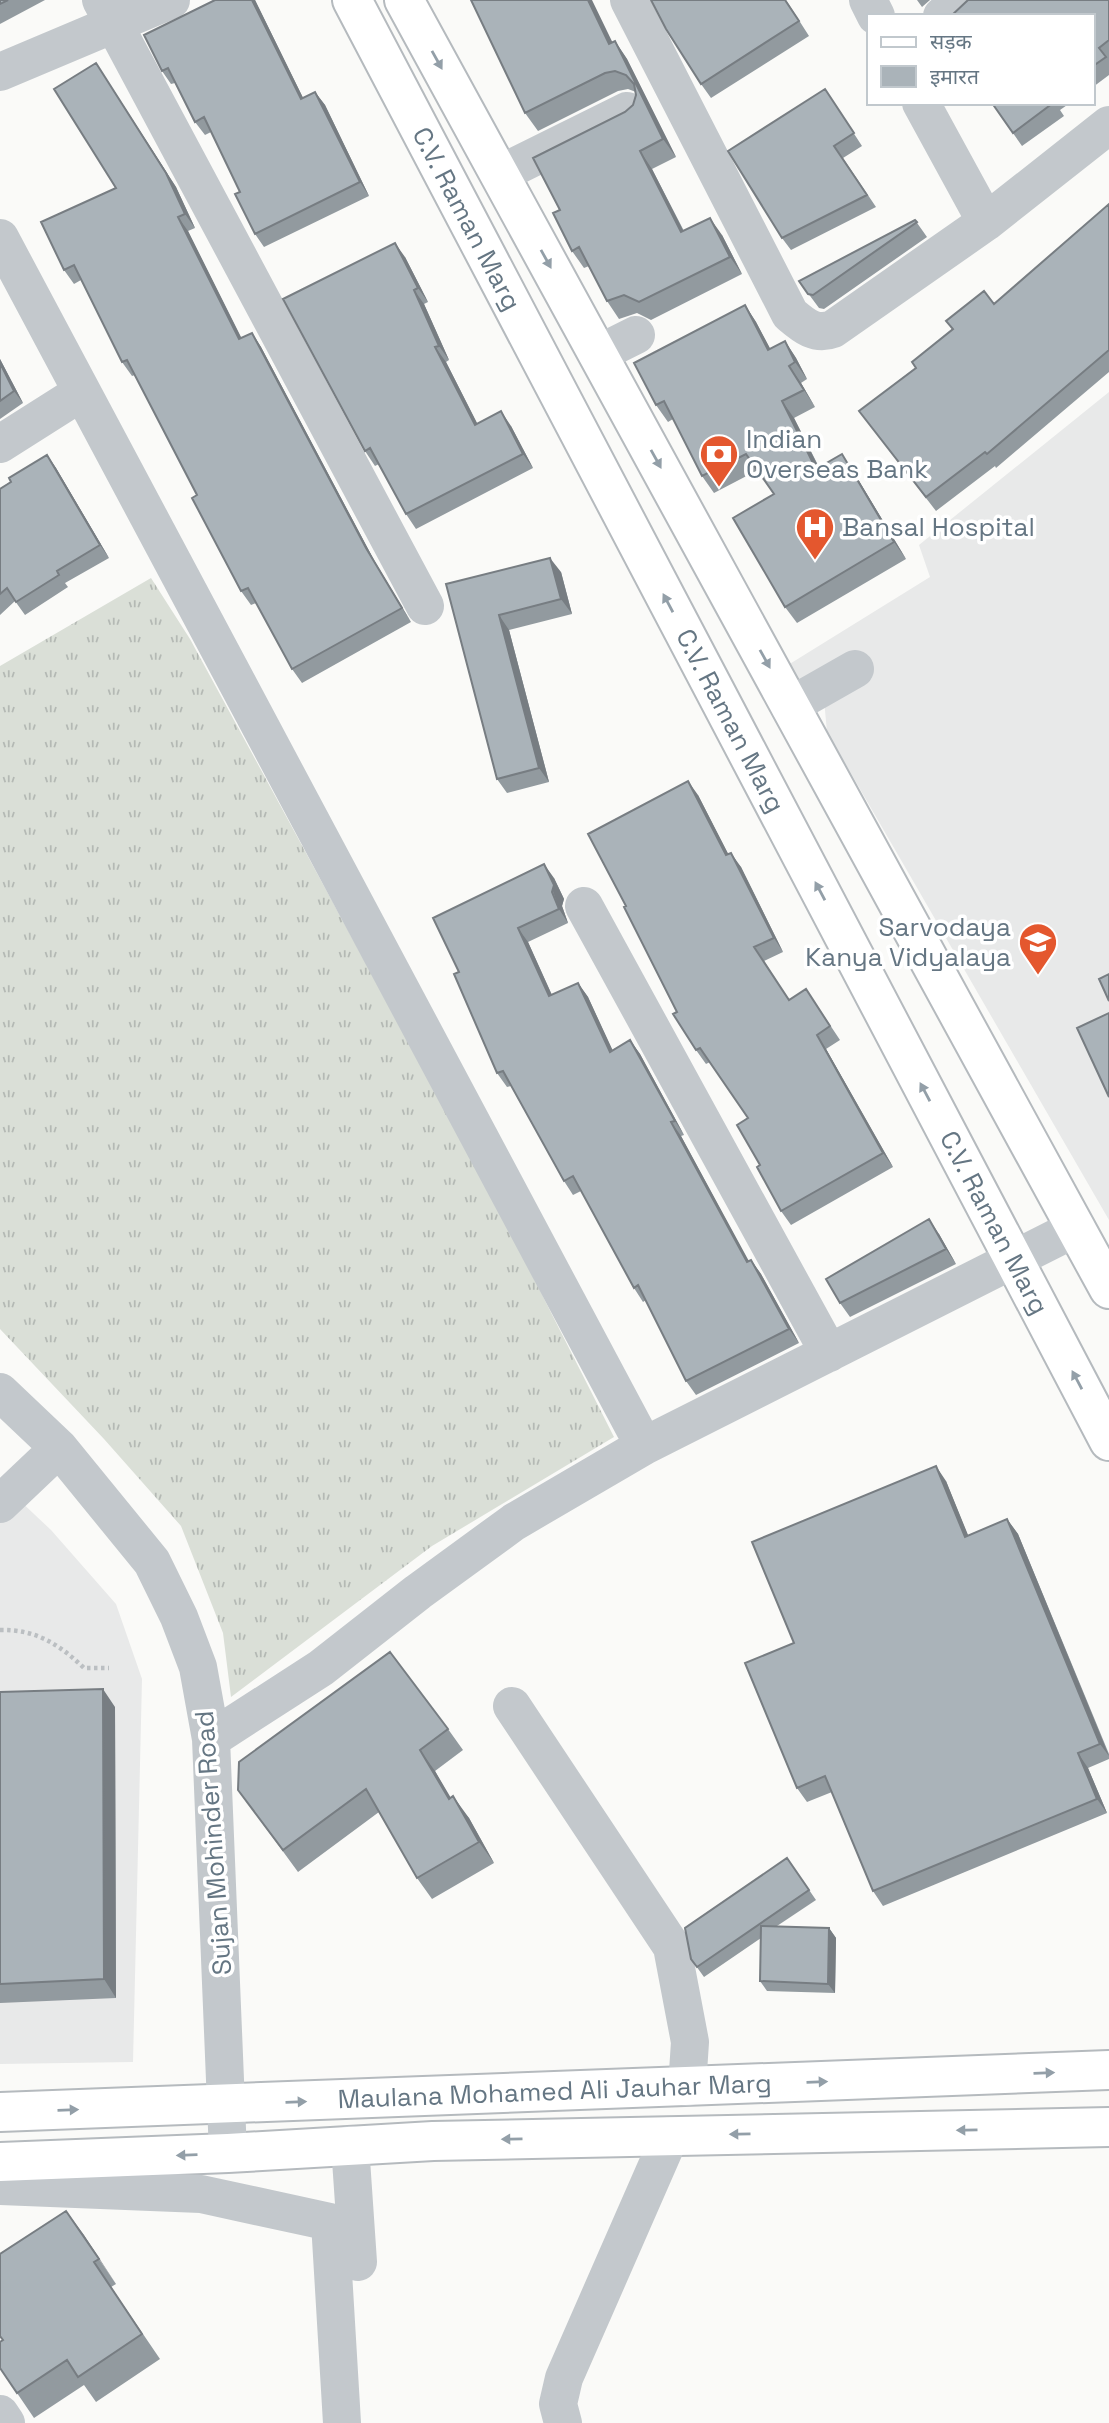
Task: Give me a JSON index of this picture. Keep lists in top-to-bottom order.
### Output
{
  "streets": {
    "main road": ["C.V. Raman Marg", "Maulana Mohamed Ali Jauhar Marg"],
    "street": ["Sujan Mohinder Road"]
  },
  "crossings": [
    ["Sujan Mohinder Road", "Maulana Mohamed Ali Jauhar Marg"]
  ],
  "places": {
    "bank": ["Indian Overseas Bank"],
    "hospital": ["Bansal Hospital"],
    "school or university": ["Sarvodaya Kanya Vidyalaya"]
  },
  "legend": ["सड़क", "इमारत"]
}
